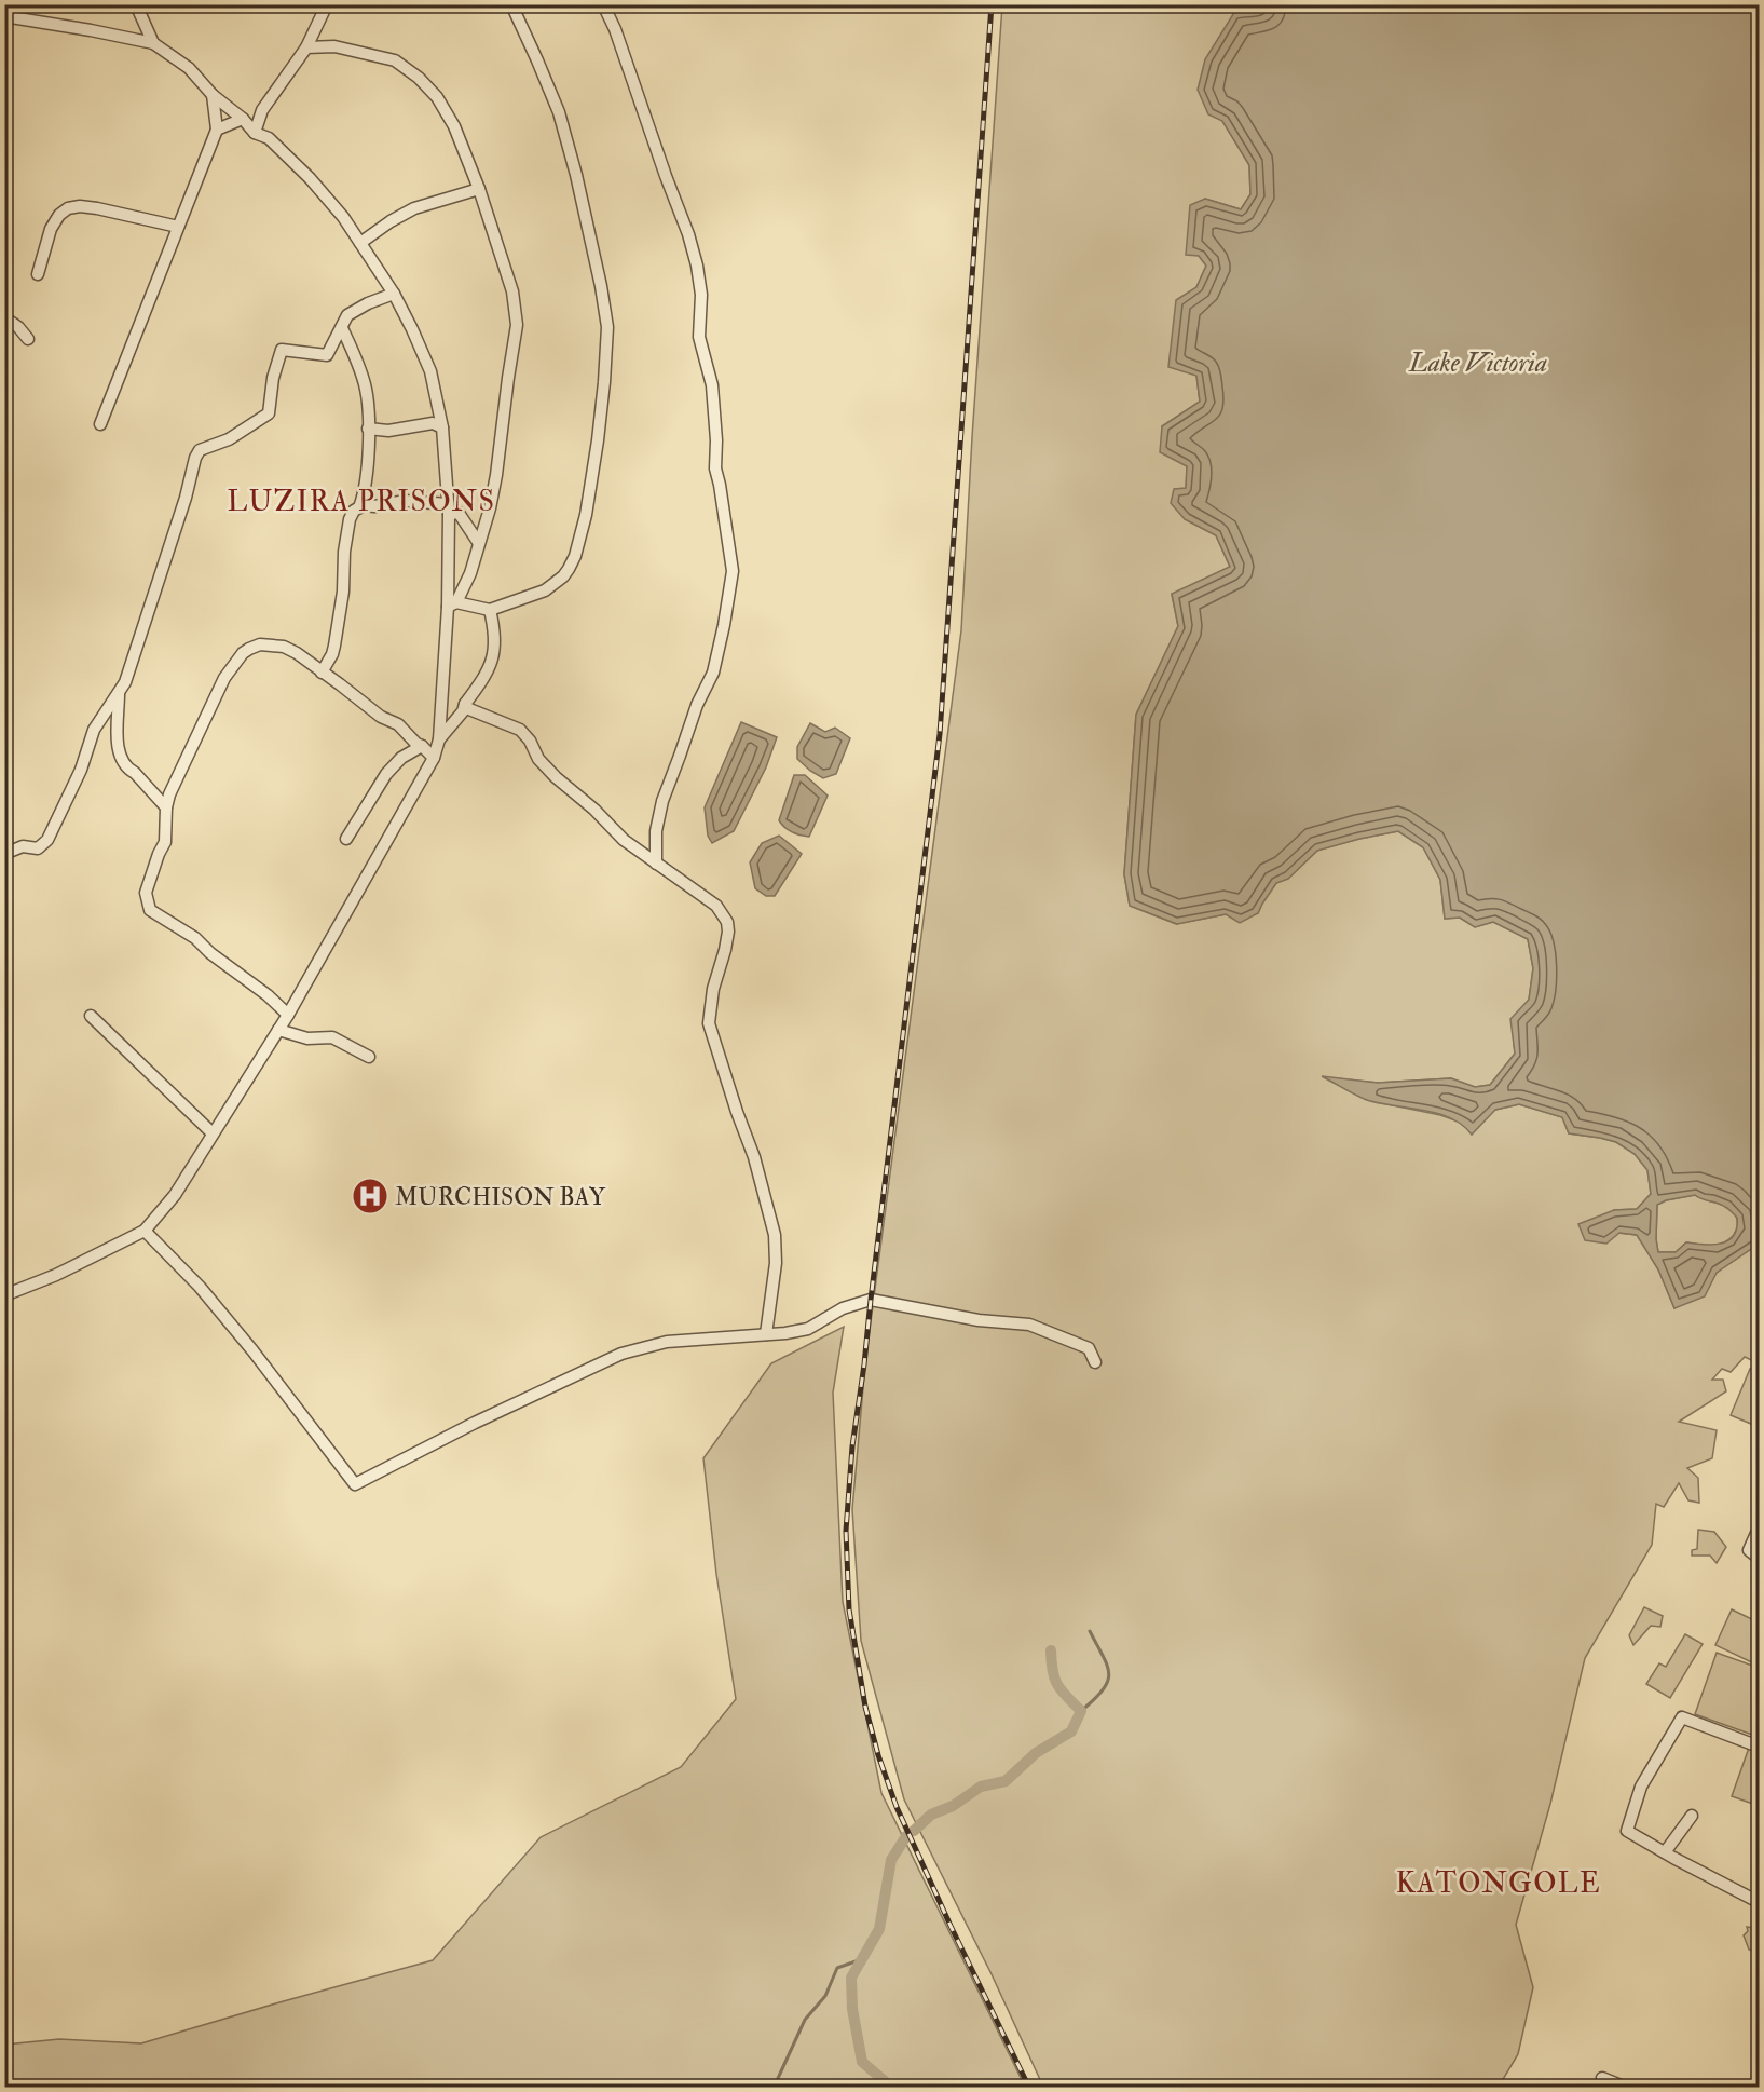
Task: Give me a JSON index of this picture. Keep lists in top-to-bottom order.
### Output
{
  "districts": ["LUZIRA PRISONS", "KATONGOLE"],
  "water": ["Lake Victoria"],
  "places": {
    "hospital": ["MURCHISON BAY"]
  }
}
